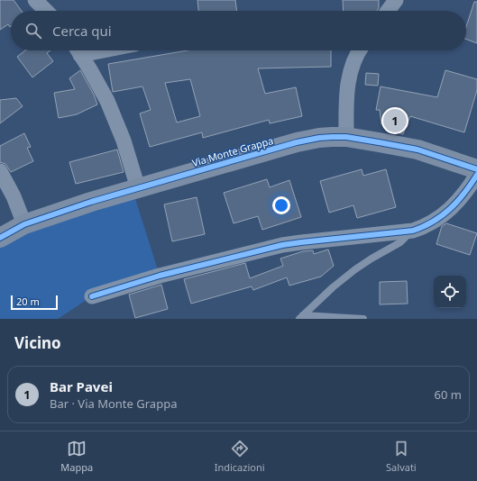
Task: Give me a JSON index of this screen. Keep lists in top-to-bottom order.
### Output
{
  "streets": {
    "street": ["Via Monte Grappa"]
  },
  "scale_bar": "20 m",
  "page": {
    "search": "Cerca qui",
    "pins": "1",
    "scale": "20 m",
    "heading": "Vicino",
    "list": [
      {
        "mark": "1",
        "name": "Bar Pavei",
        "note": "Bar · Via Monte Grappa",
        "value": "60 m"
      }
    ],
    "nav": ["Mappa", "Indicazioni", "Salvati"]
  }
}
